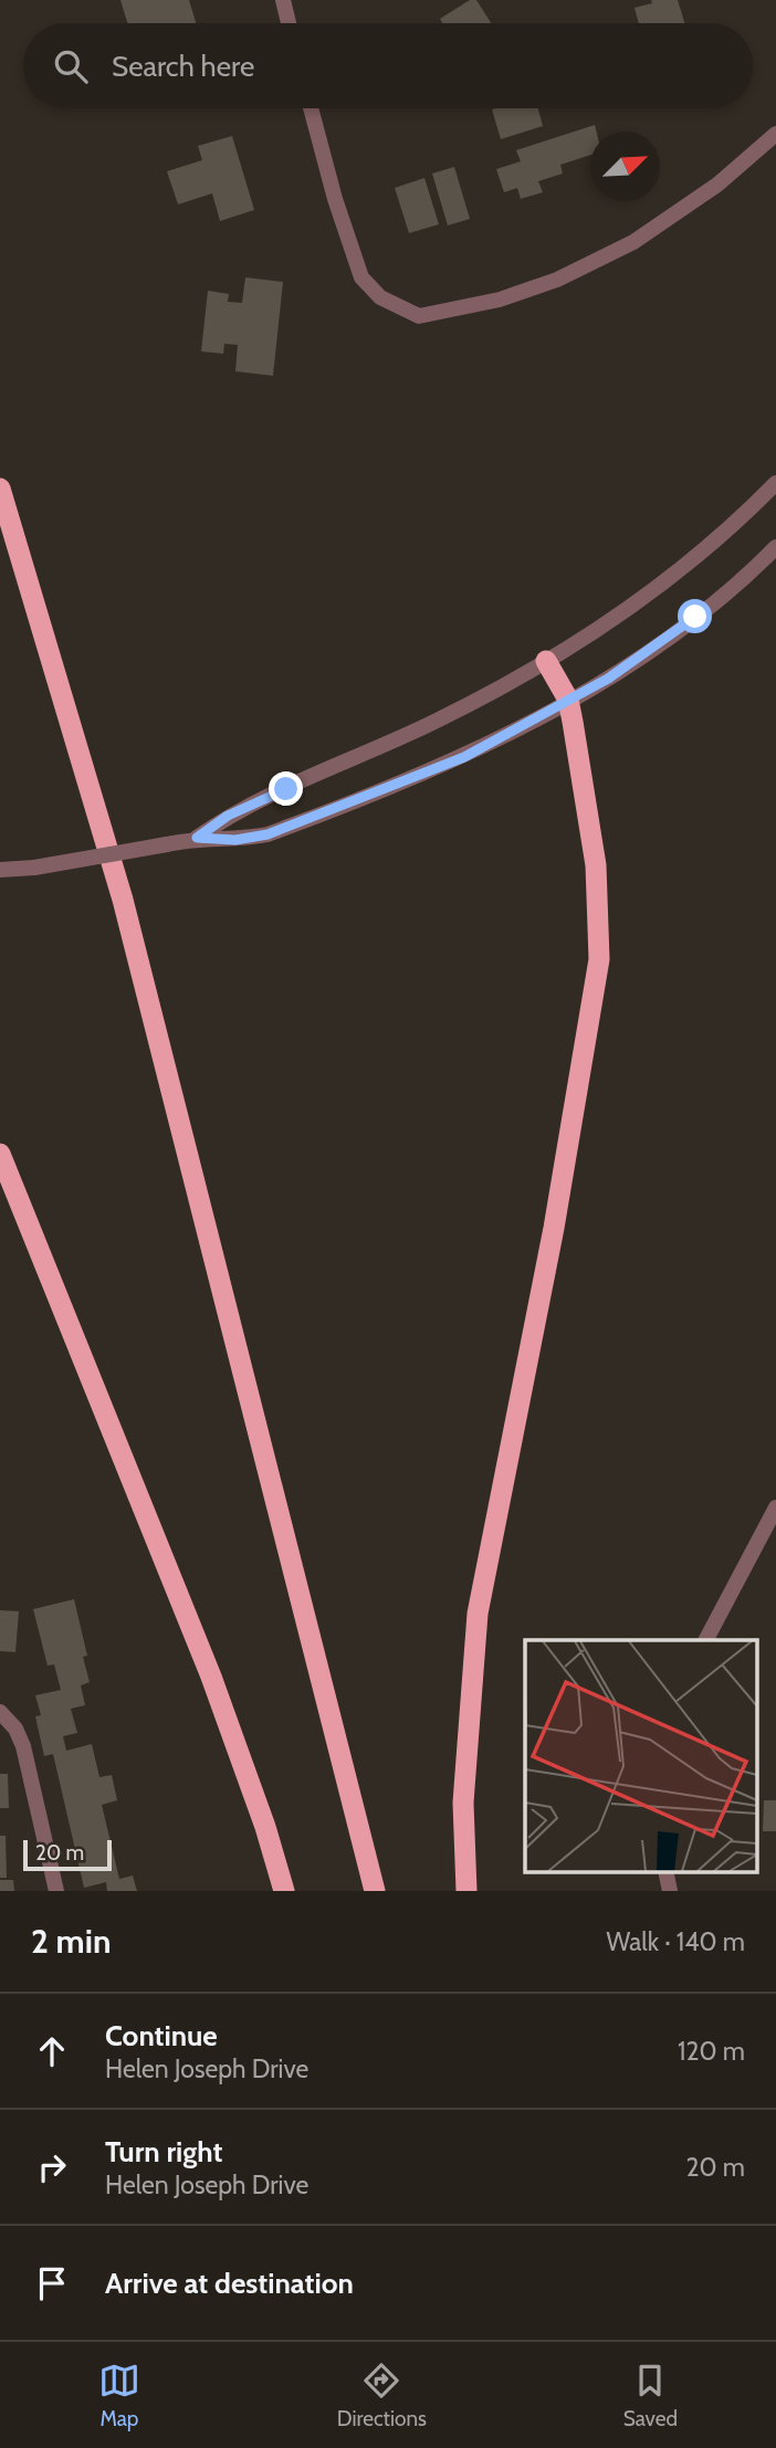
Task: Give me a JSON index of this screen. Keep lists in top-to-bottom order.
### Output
{
  "scale_bar": "20 m",
  "north": "top right",
  "page": {
    "search": "Search here",
    "scale": "20 m",
    "heading": ["2 min", "Walk · 140 m"],
    "list": [
      ["Continue", "Helen Joseph Drive", "120 m"],
      ["Turn right", "Helen Joseph Drive", "20 m"],
      "Arrive at destination"
    ],
    "nav": ["Map", "Directions", "Saved"]
  }
}
